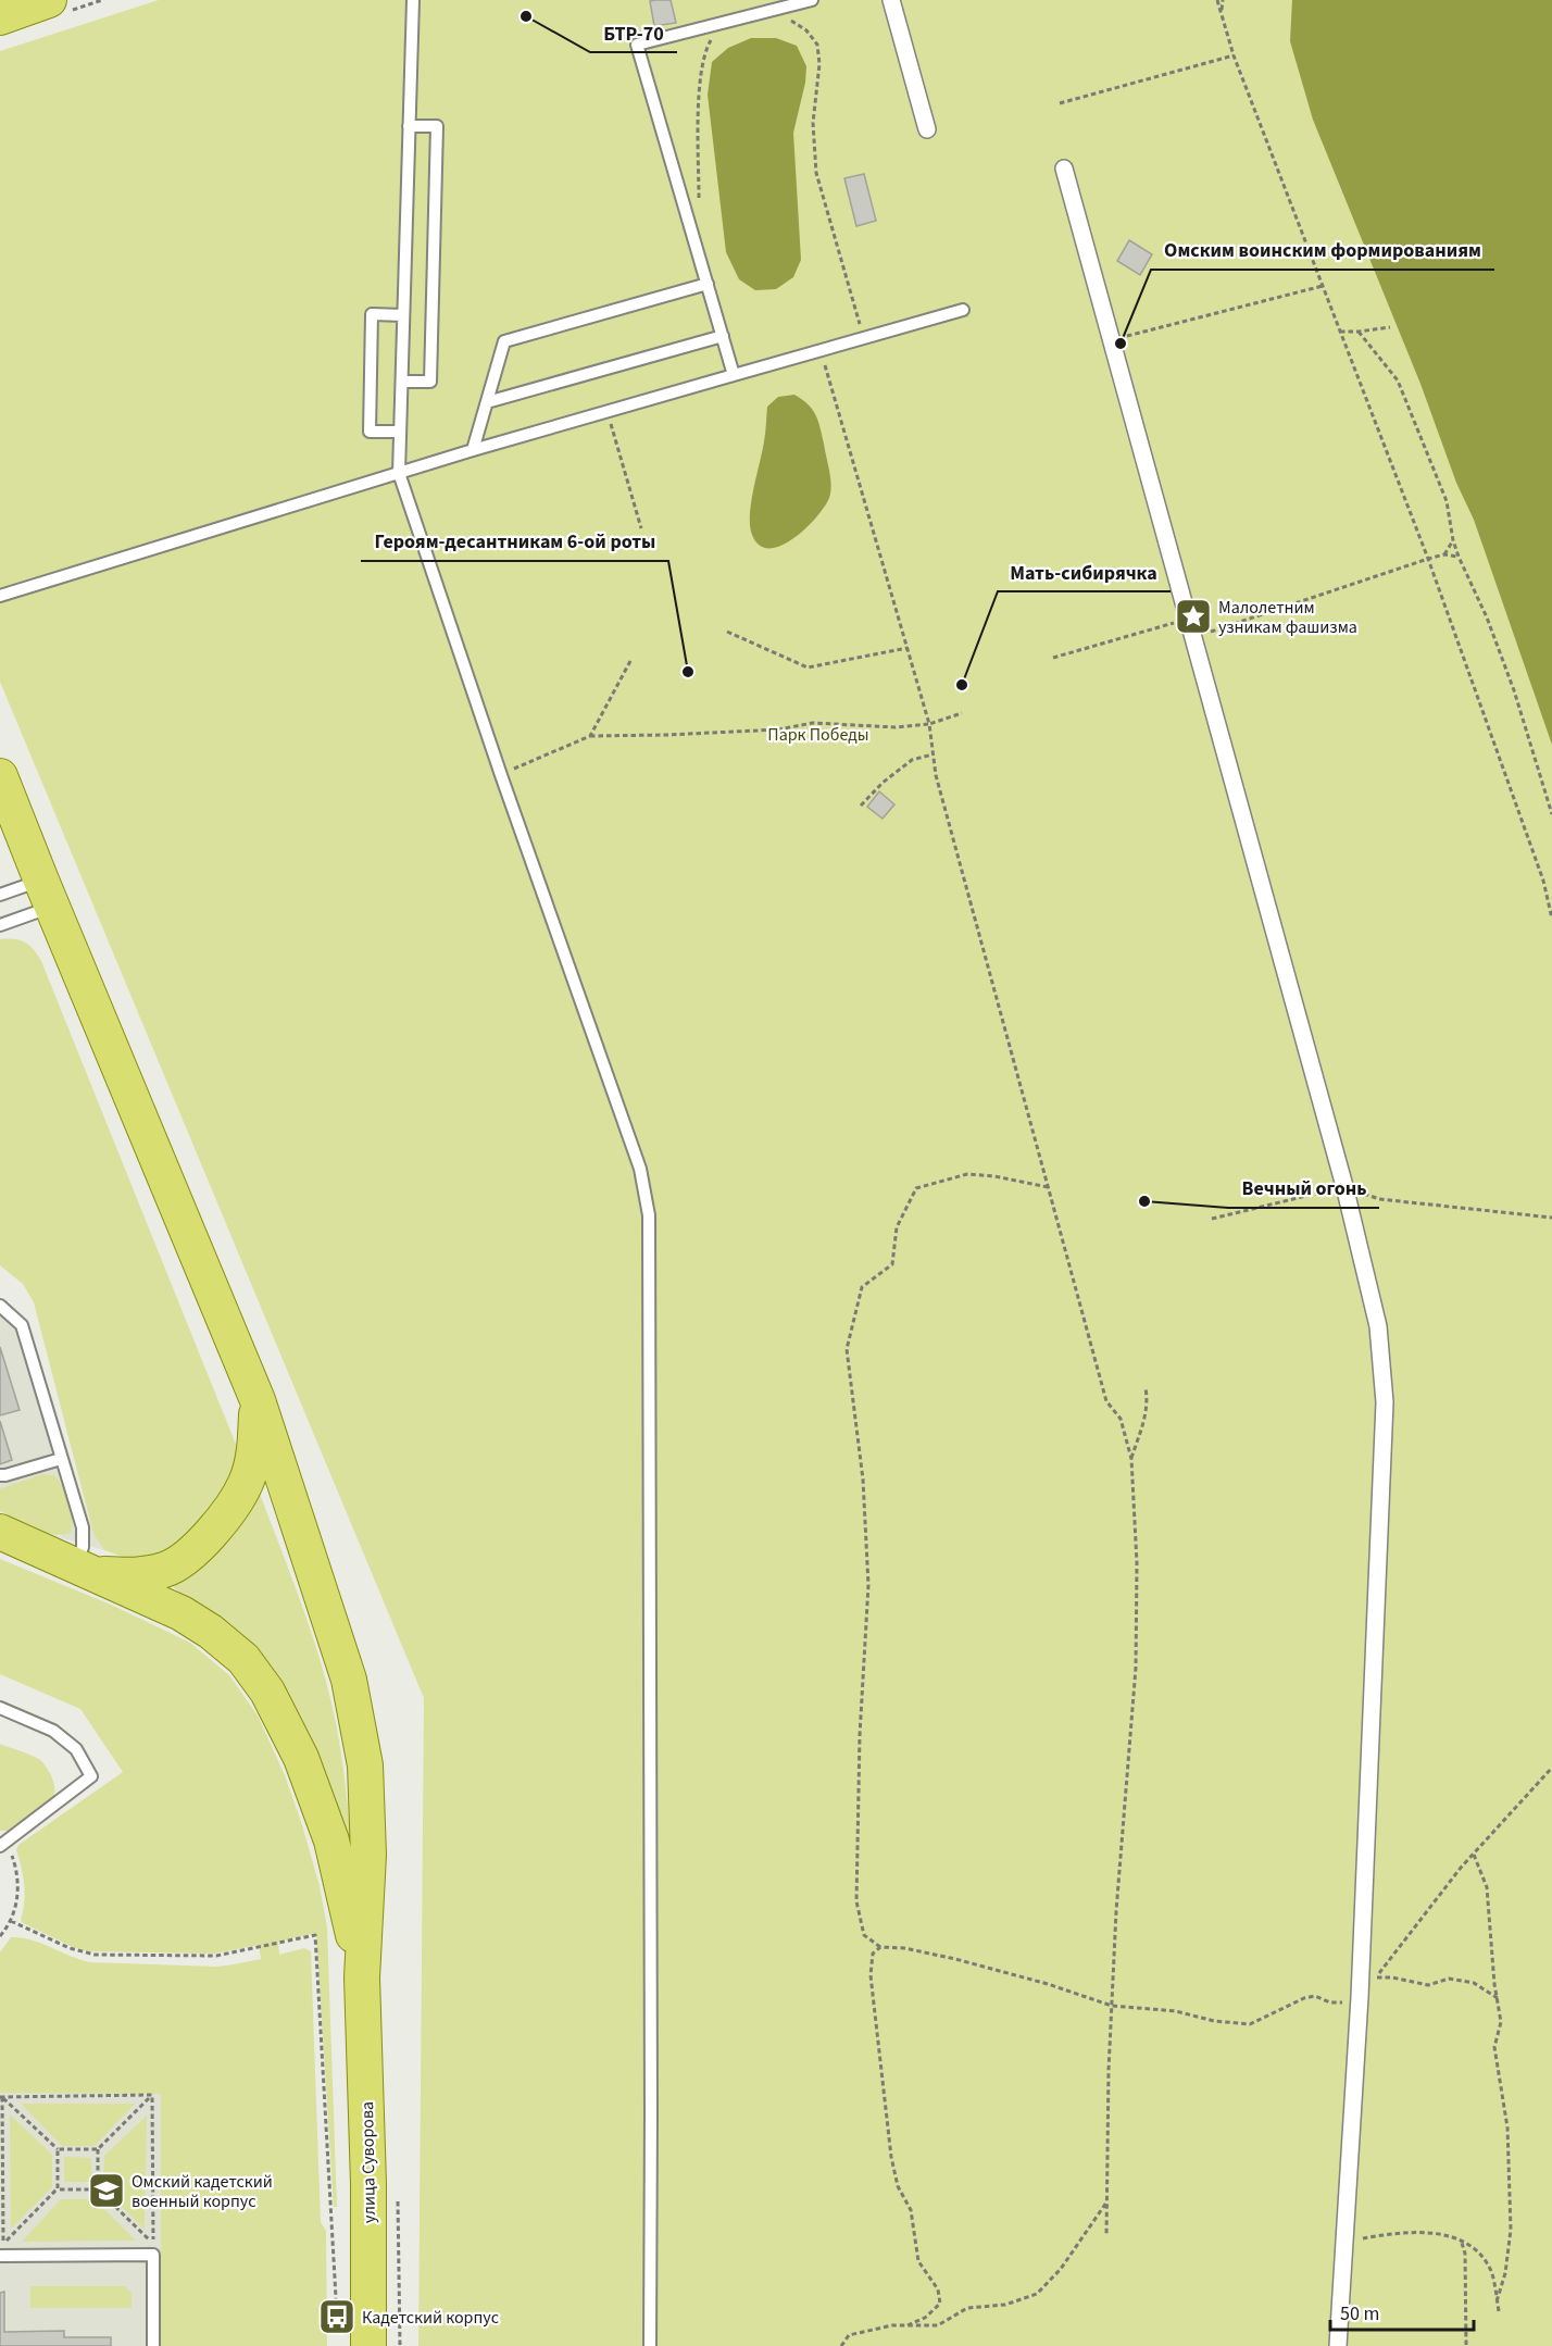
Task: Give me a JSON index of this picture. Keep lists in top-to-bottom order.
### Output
{
  "streets": {
    "main road": ["улица Суворова"]
  },
  "parks": ["Парк Победы"],
  "places": {
    "other": [
      "БТР-70",
      "Омским воинским формированиям",
      "Героям-десантникам 6-ой роты",
      "Мать-сибирячка",
      "Вечный огонь"
    ],
    "place": ["Малолетним узникам фашизма"],
    "school or university": ["Омский кадетский военный корпус"],
    "bus stop": ["Кадетский корпус"]
  },
  "scale_bar": "50 m"
}
